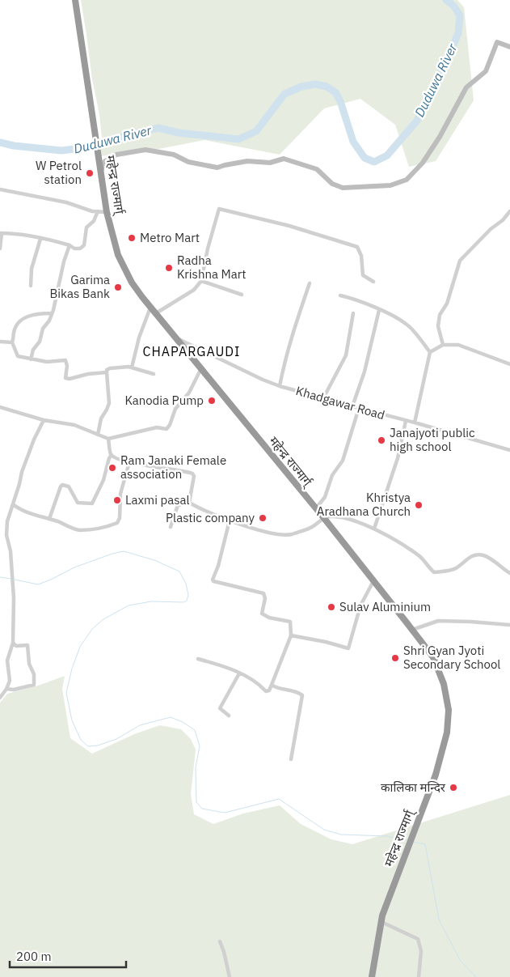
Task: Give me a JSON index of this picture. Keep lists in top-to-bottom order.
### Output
{
  "streets": {
    "highway": ["महेन्द्र राज्मार्ग्"],
    "street": ["Khadgawar Road"]
  },
  "crossings": [
    ["महेन्द्र राज्मार्ग्", "Khadgawar Road"]
  ],
  "districts": ["CHAPARGAUDI"],
  "water": ["Duduwa River"],
  "places": [
    "W Petrol station",
    "Metro Mart",
    "Radha Krishna Mart",
    "Garima Bikas Bank",
    "Kanodia Pump",
    "Janajyoti public high school",
    "Ram Janaki Female association",
    "Laxmi pasal",
    "Khristya Aradhana Church",
    "Plastic company",
    "Sulav Aluminium",
    "Shri Gyan Jyoti Secondary School",
    "कालिका मन्दिर"
  ],
  "scale_bar": "200 m"
}
